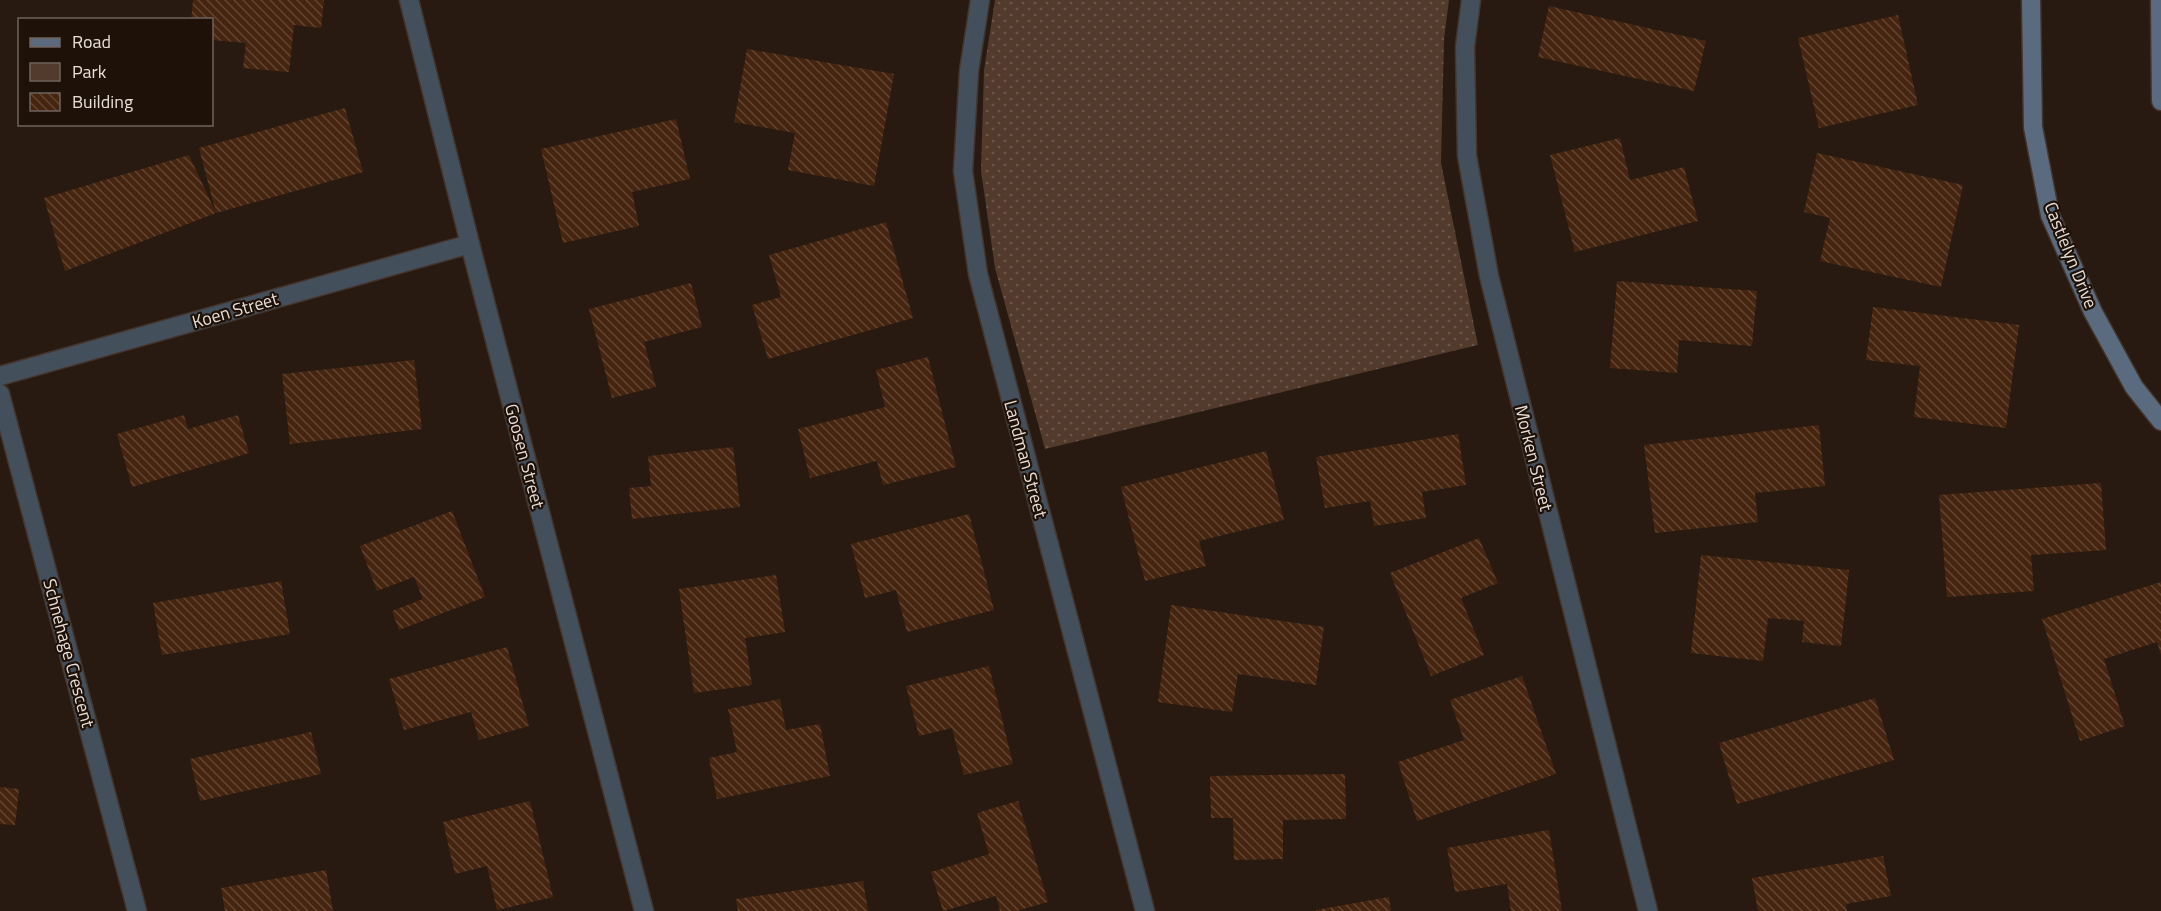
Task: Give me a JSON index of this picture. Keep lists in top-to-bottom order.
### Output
{
  "streets": {
    "street": [
      "Castlelyn Drive",
      "Koen Street",
      "Goosen Street",
      "Morken Street",
      "Landman Street",
      "Schnehage Crescent"
    ]
  },
  "crossings": [
    ["Koen Street", "Goosen Street"]
  ],
  "legend": ["Road", "Park", "Building"]
}
